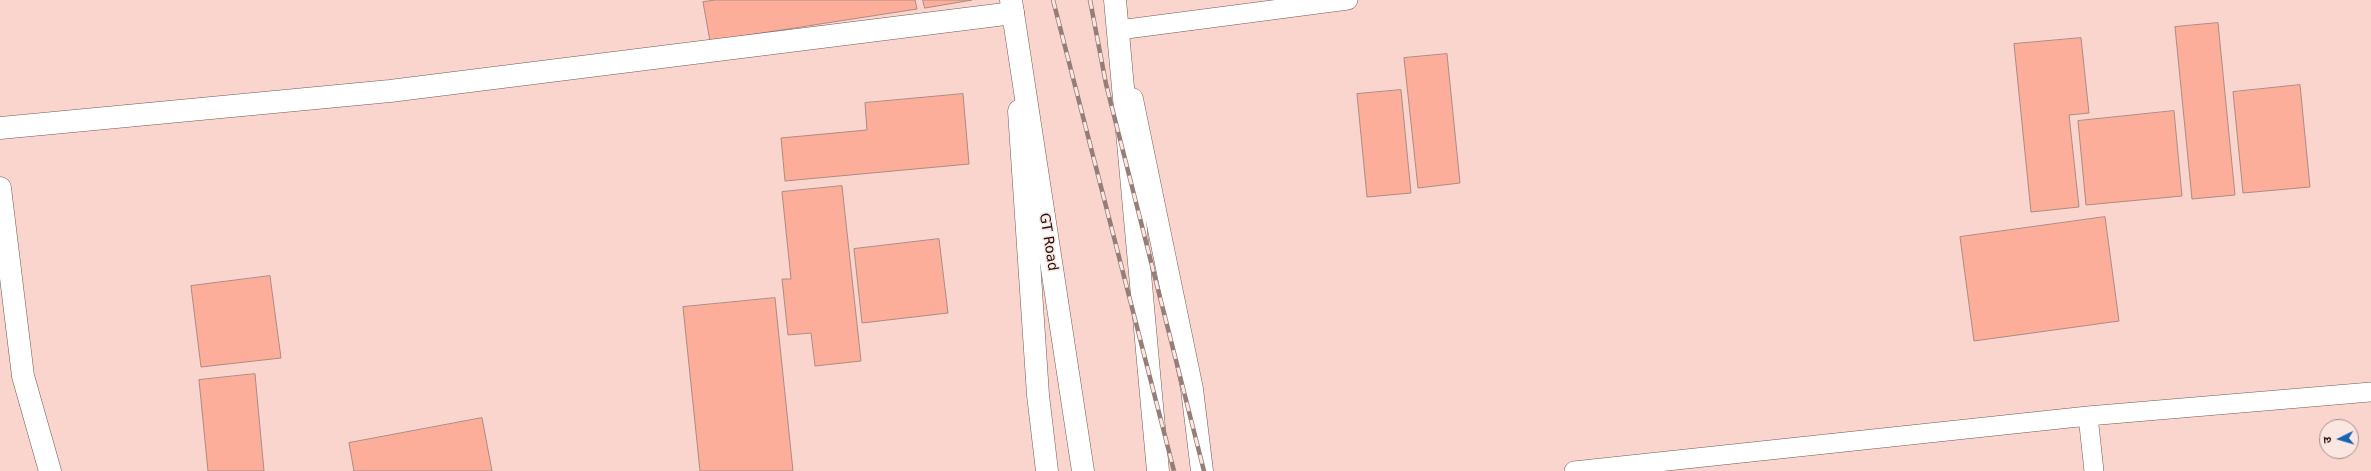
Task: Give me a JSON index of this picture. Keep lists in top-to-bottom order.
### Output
{
  "streets": {
    "main road": ["GT Road"]
  },
  "north": "left"
}
